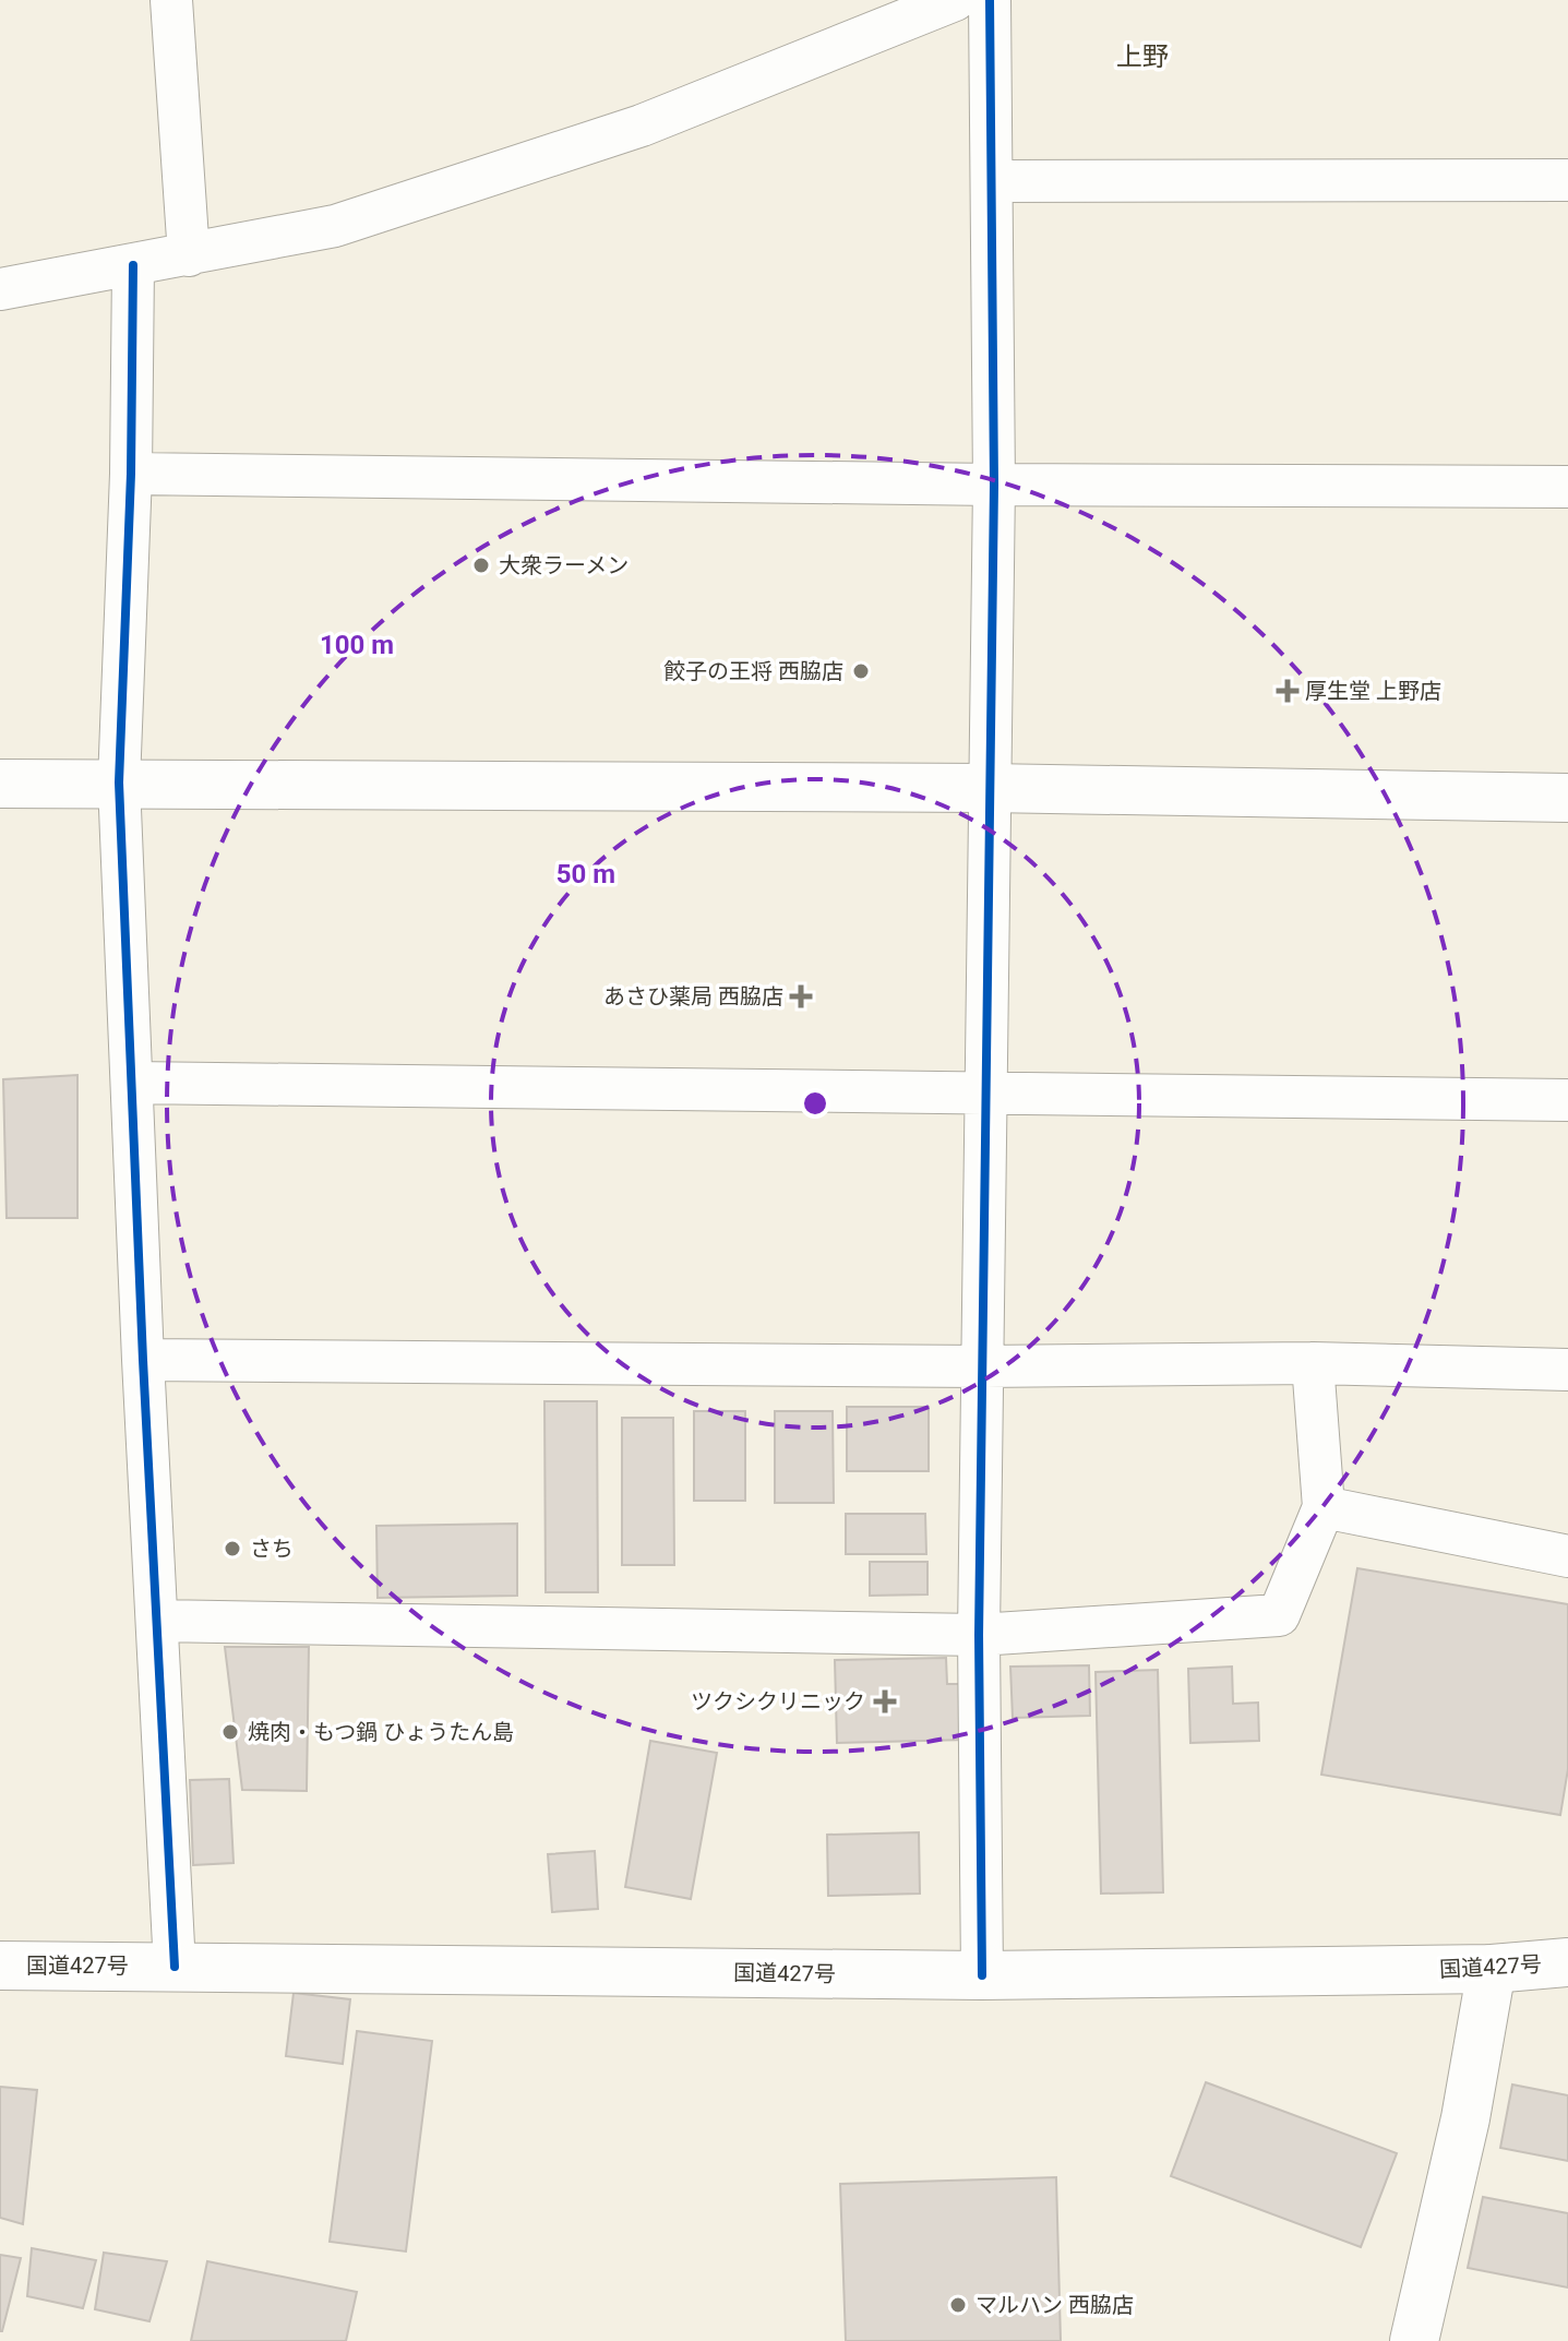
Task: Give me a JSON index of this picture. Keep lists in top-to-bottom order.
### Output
{
  "streets": {
    "main road": ["国道427号"]
  },
  "districts": ["上野"],
  "places": {
    "other": [
      "大衆ラーメン",
      "餃子の王将 西脇店",
      "さち",
      "焼肉・もつ鍋 ひょうたん島",
      "マルハン 西脇店"
    ],
    "health": ["厚生堂 上野店", "あさひ薬局 西脇店", "ツクシクリニック"]
  },
  "rings": ["100 m", "50 m"]
}
